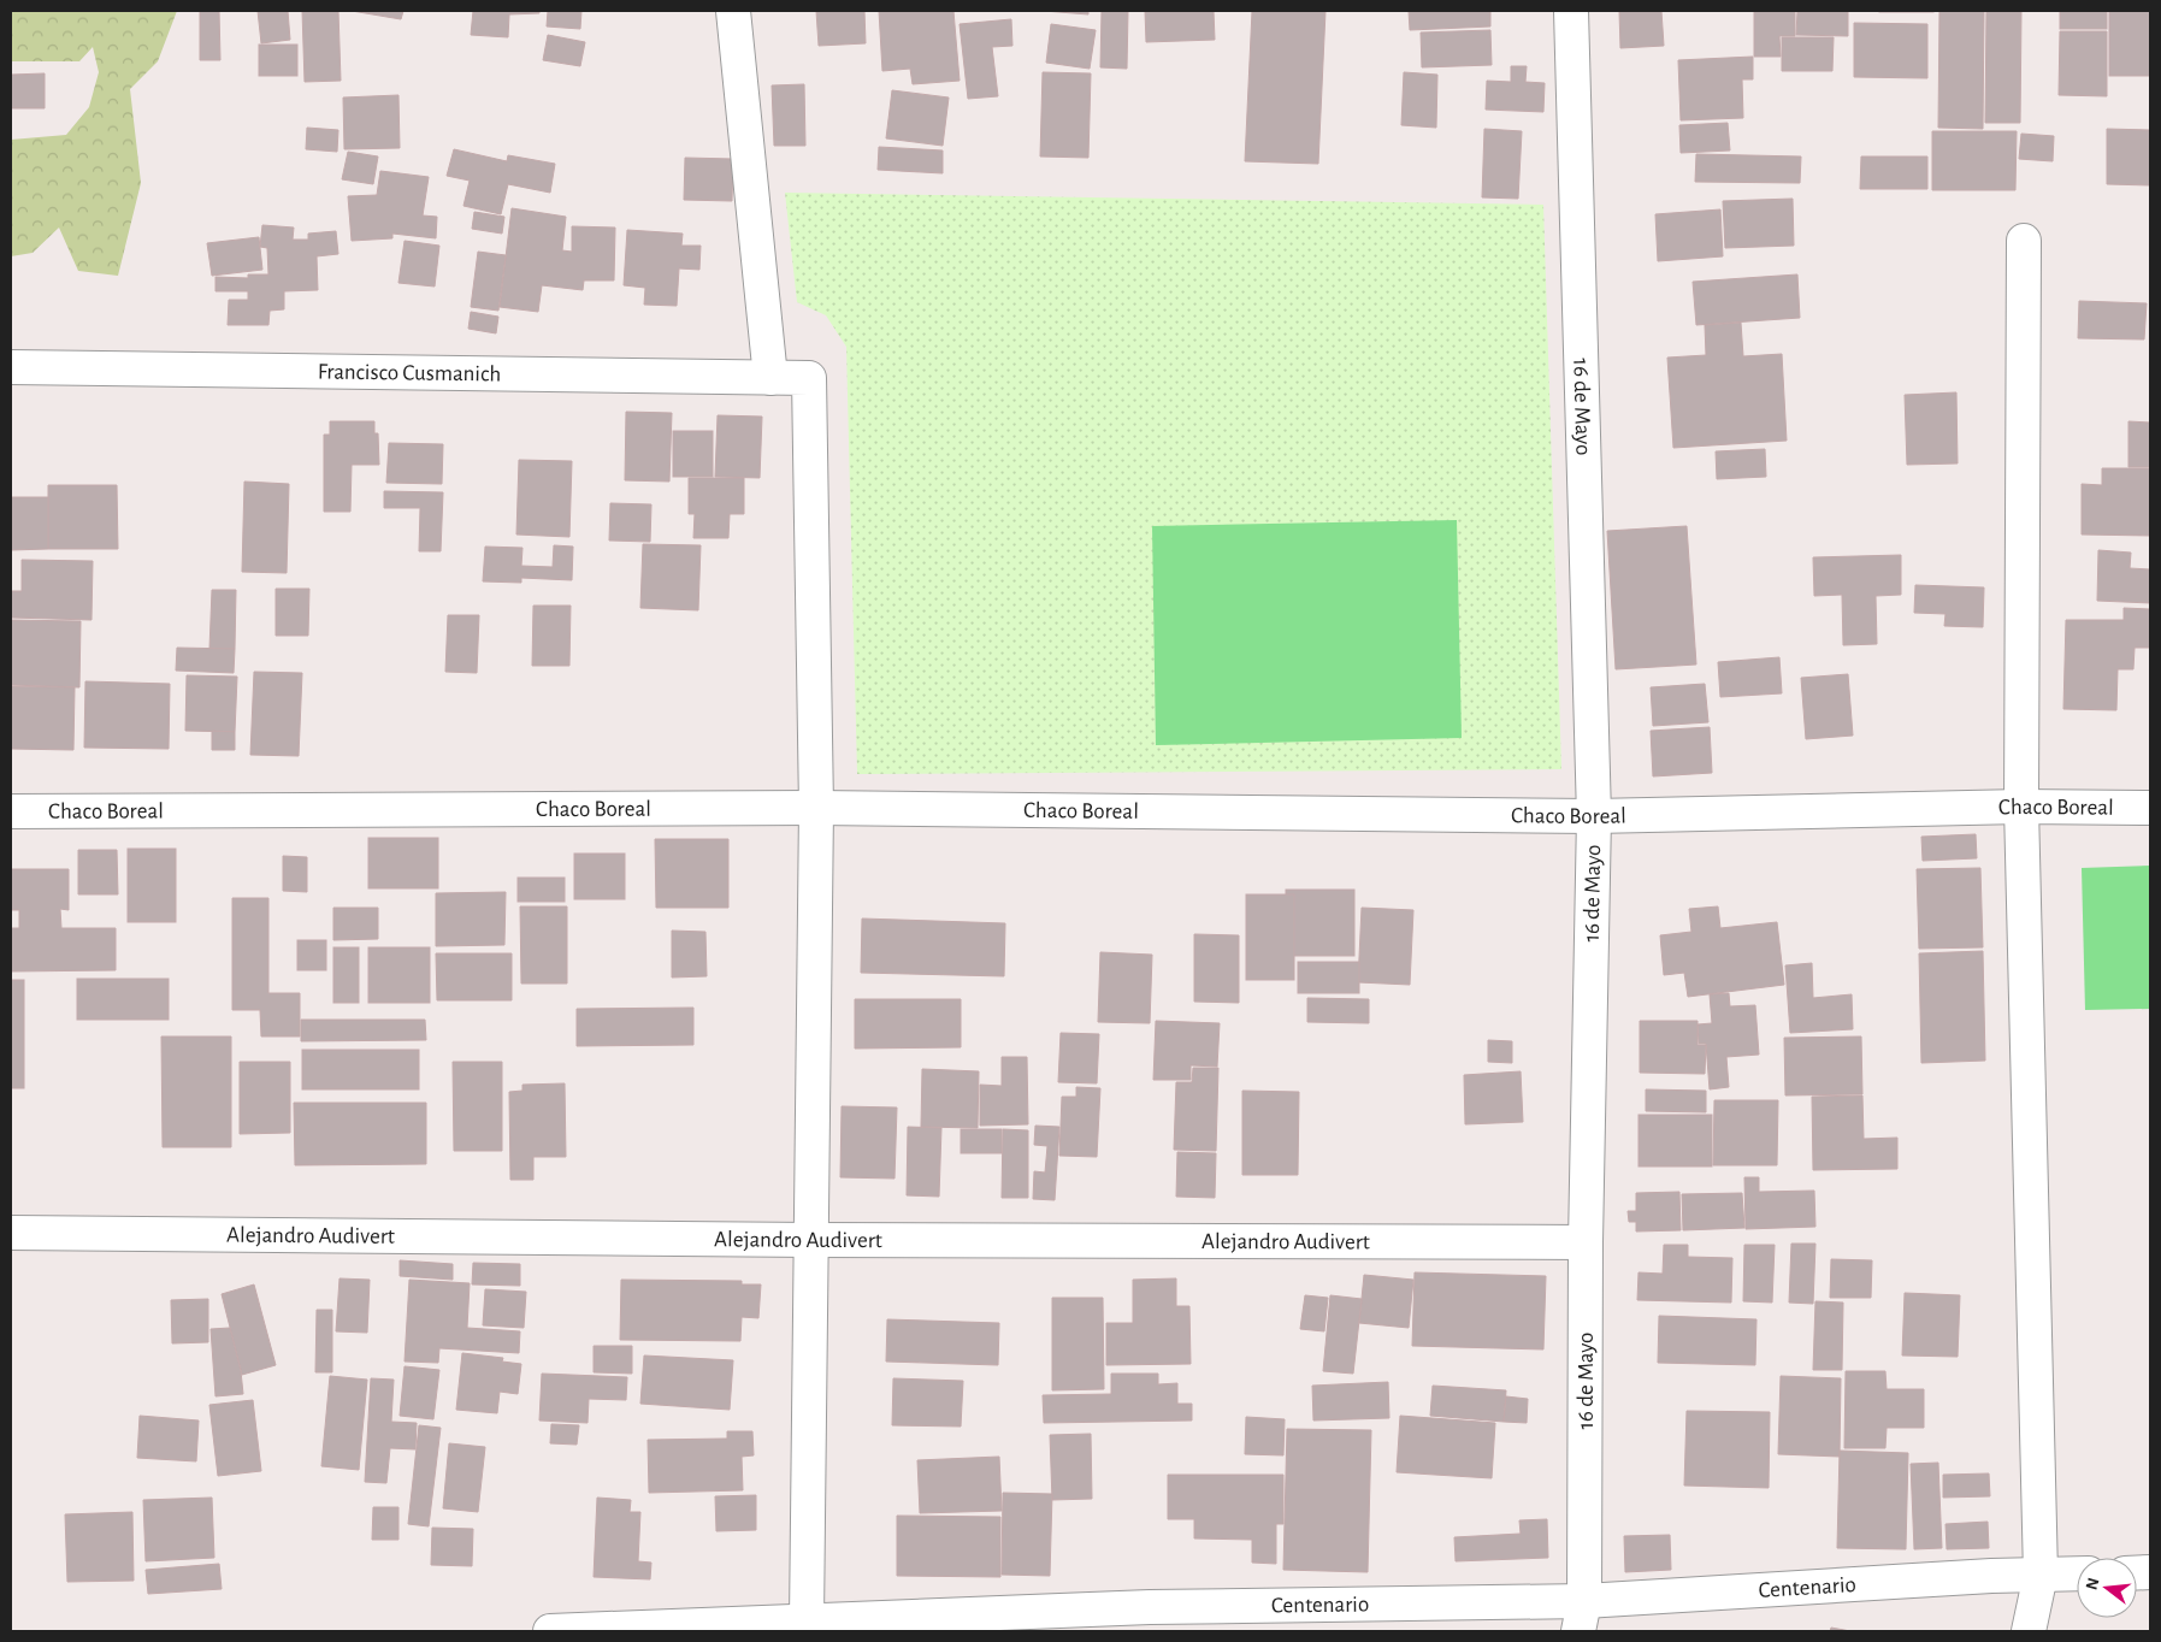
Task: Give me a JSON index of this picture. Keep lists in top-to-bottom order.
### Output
{
  "streets": {
    "street": [
      "Francisco Cusmanich",
      "16 de Mayo",
      "Chaco Boreal",
      "Alejandro Audivert",
      "Centenario"
    ]
  },
  "crossings": [
    ["Francisco Cusmanich", "Chaco Boreal"],
    ["16 de Mayo", "Chaco Boreal"],
    ["16 de Mayo", "Alejandro Audivert"],
    ["16 de Mayo", "Centenario"]
  ],
  "north": "left"
}
